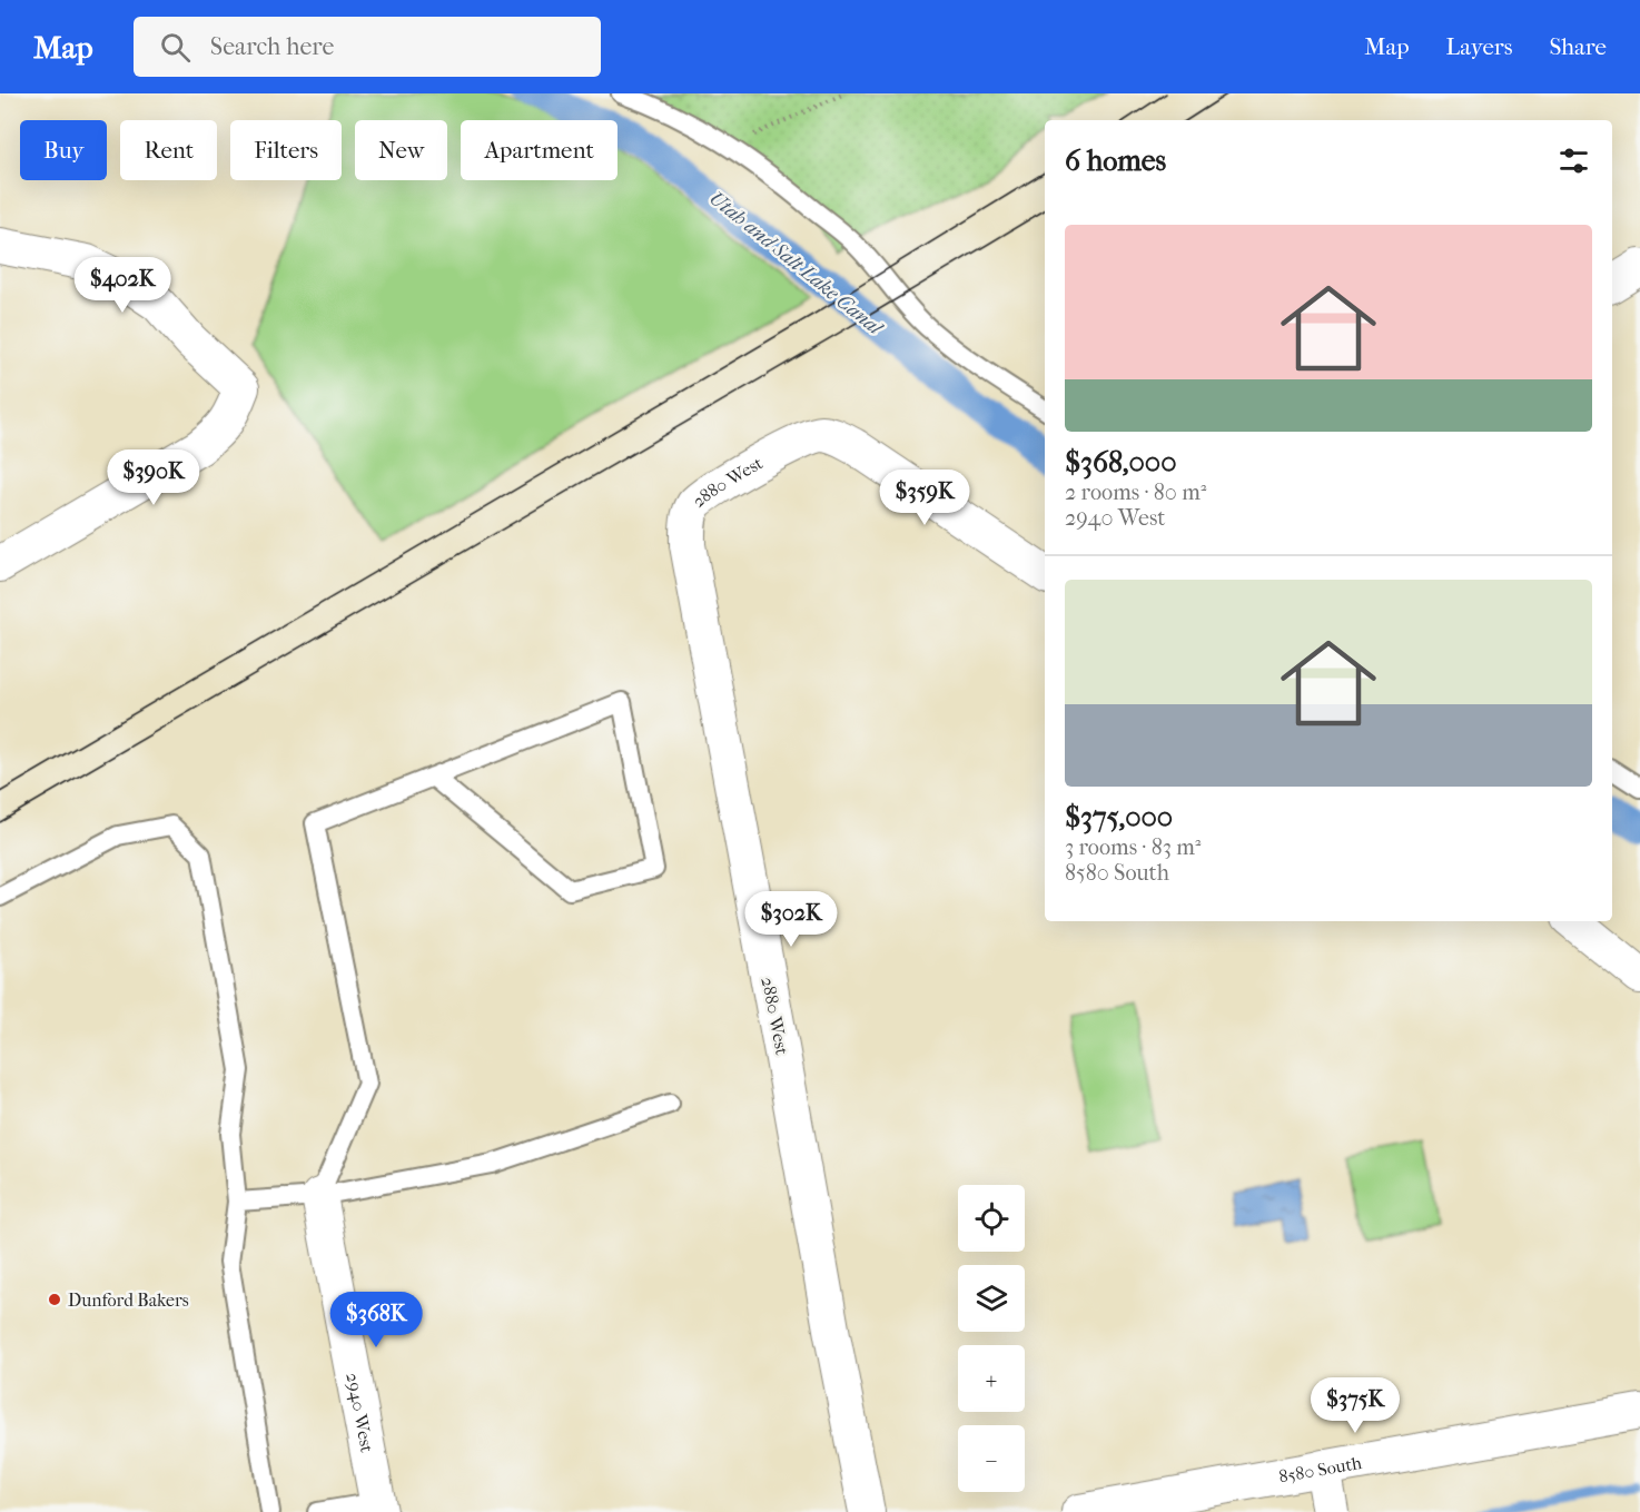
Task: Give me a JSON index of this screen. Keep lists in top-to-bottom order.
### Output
{
  "streets": {
    "street": ["2880 West", "2940 West", "8580 South"]
  },
  "water": ["Utah and Salt Lake Canal"],
  "places": ["Dunford Bakers"],
  "page": {
    "header": "Map",
    "search": "Search here",
    "nav": ["Map", "Layers", "Share"],
    "chip": [
      "Buy",
      "Rent",
      "Filters",
      "New",
      "Apartment"
    ],
    "heading": "6 homes",
    "list": [
      {
        "name": "$368,000",
        "note": "2 rooms · 80 m² · 2940 West"
      },
      {
        "name": "$375,000",
        "note": "3 rooms · 83 m² · 8580 South"
      }
    ],
    "price": [
      "$402K",
      "$390K",
      "$359K",
      "$302K",
      "$368K",
      "$375K"
    ],
    "map_buttons": ["+", "−"]
  }
}
